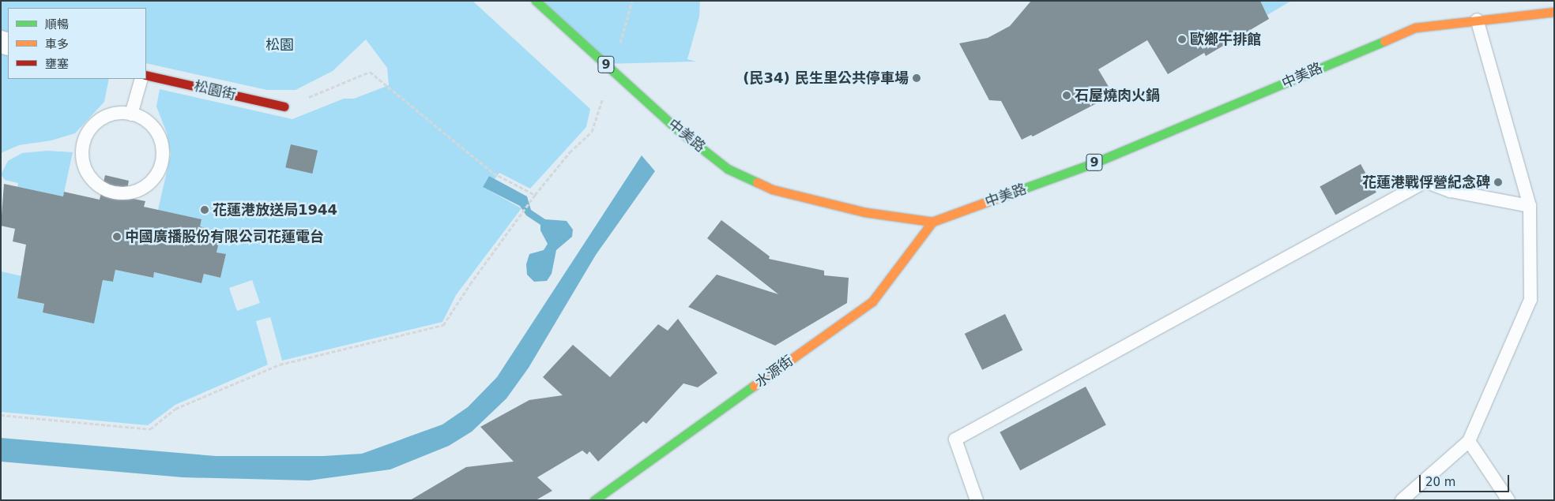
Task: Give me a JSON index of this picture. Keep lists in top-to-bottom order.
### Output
{
  "streets": {
    "main road": [
      "9",
      "中美路",
      "松園街",
      "水源街"
    ]
  },
  "crossings": [
    ["中美路", "水源街"]
  ],
  "parks": ["松園"],
  "places": [
    "歐鄉牛排館",
    "(民34) 民生里公共停車場",
    "石屋燒肉火鍋",
    "花蓮港戰俘營紀念碑",
    "花蓮港放送局1944",
    "中國廣播股份有限公司花蓮電台"
  ],
  "legend": ["順暢", "車多", "壅塞"],
  "scale_bar": "20 m"
}
